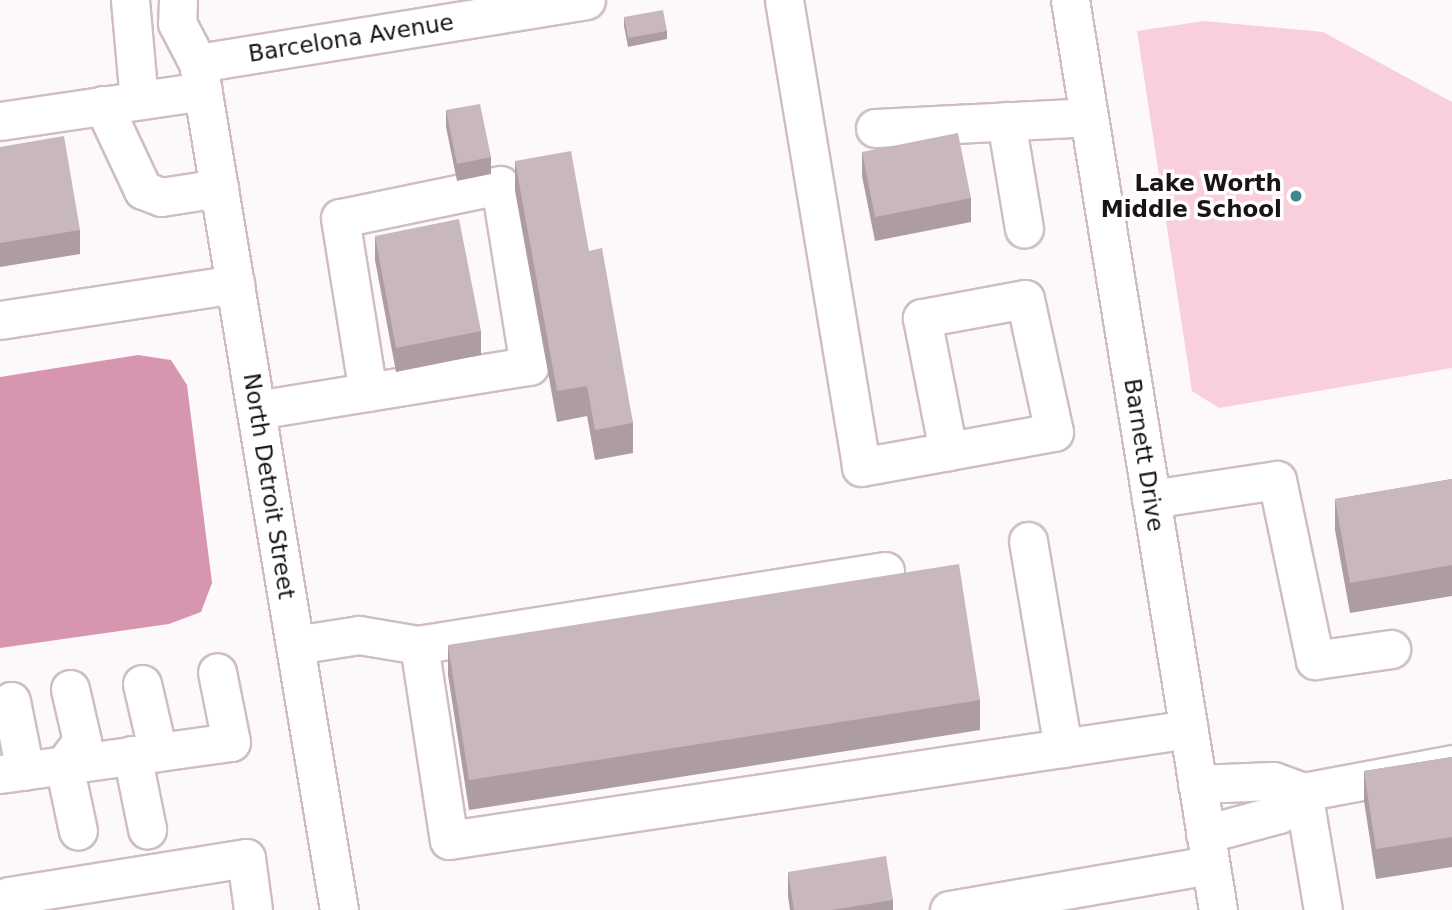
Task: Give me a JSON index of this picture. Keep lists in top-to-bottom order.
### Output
{
  "streets": {
    "street": ["Barcelona Avenue", "Barnett Drive", "North Detroit Street"]
  },
  "crossings": [
    ["Barcelona Avenue", "North Detroit Street"]
  ],
  "places": ["Lake Worth Middle School"]
}
